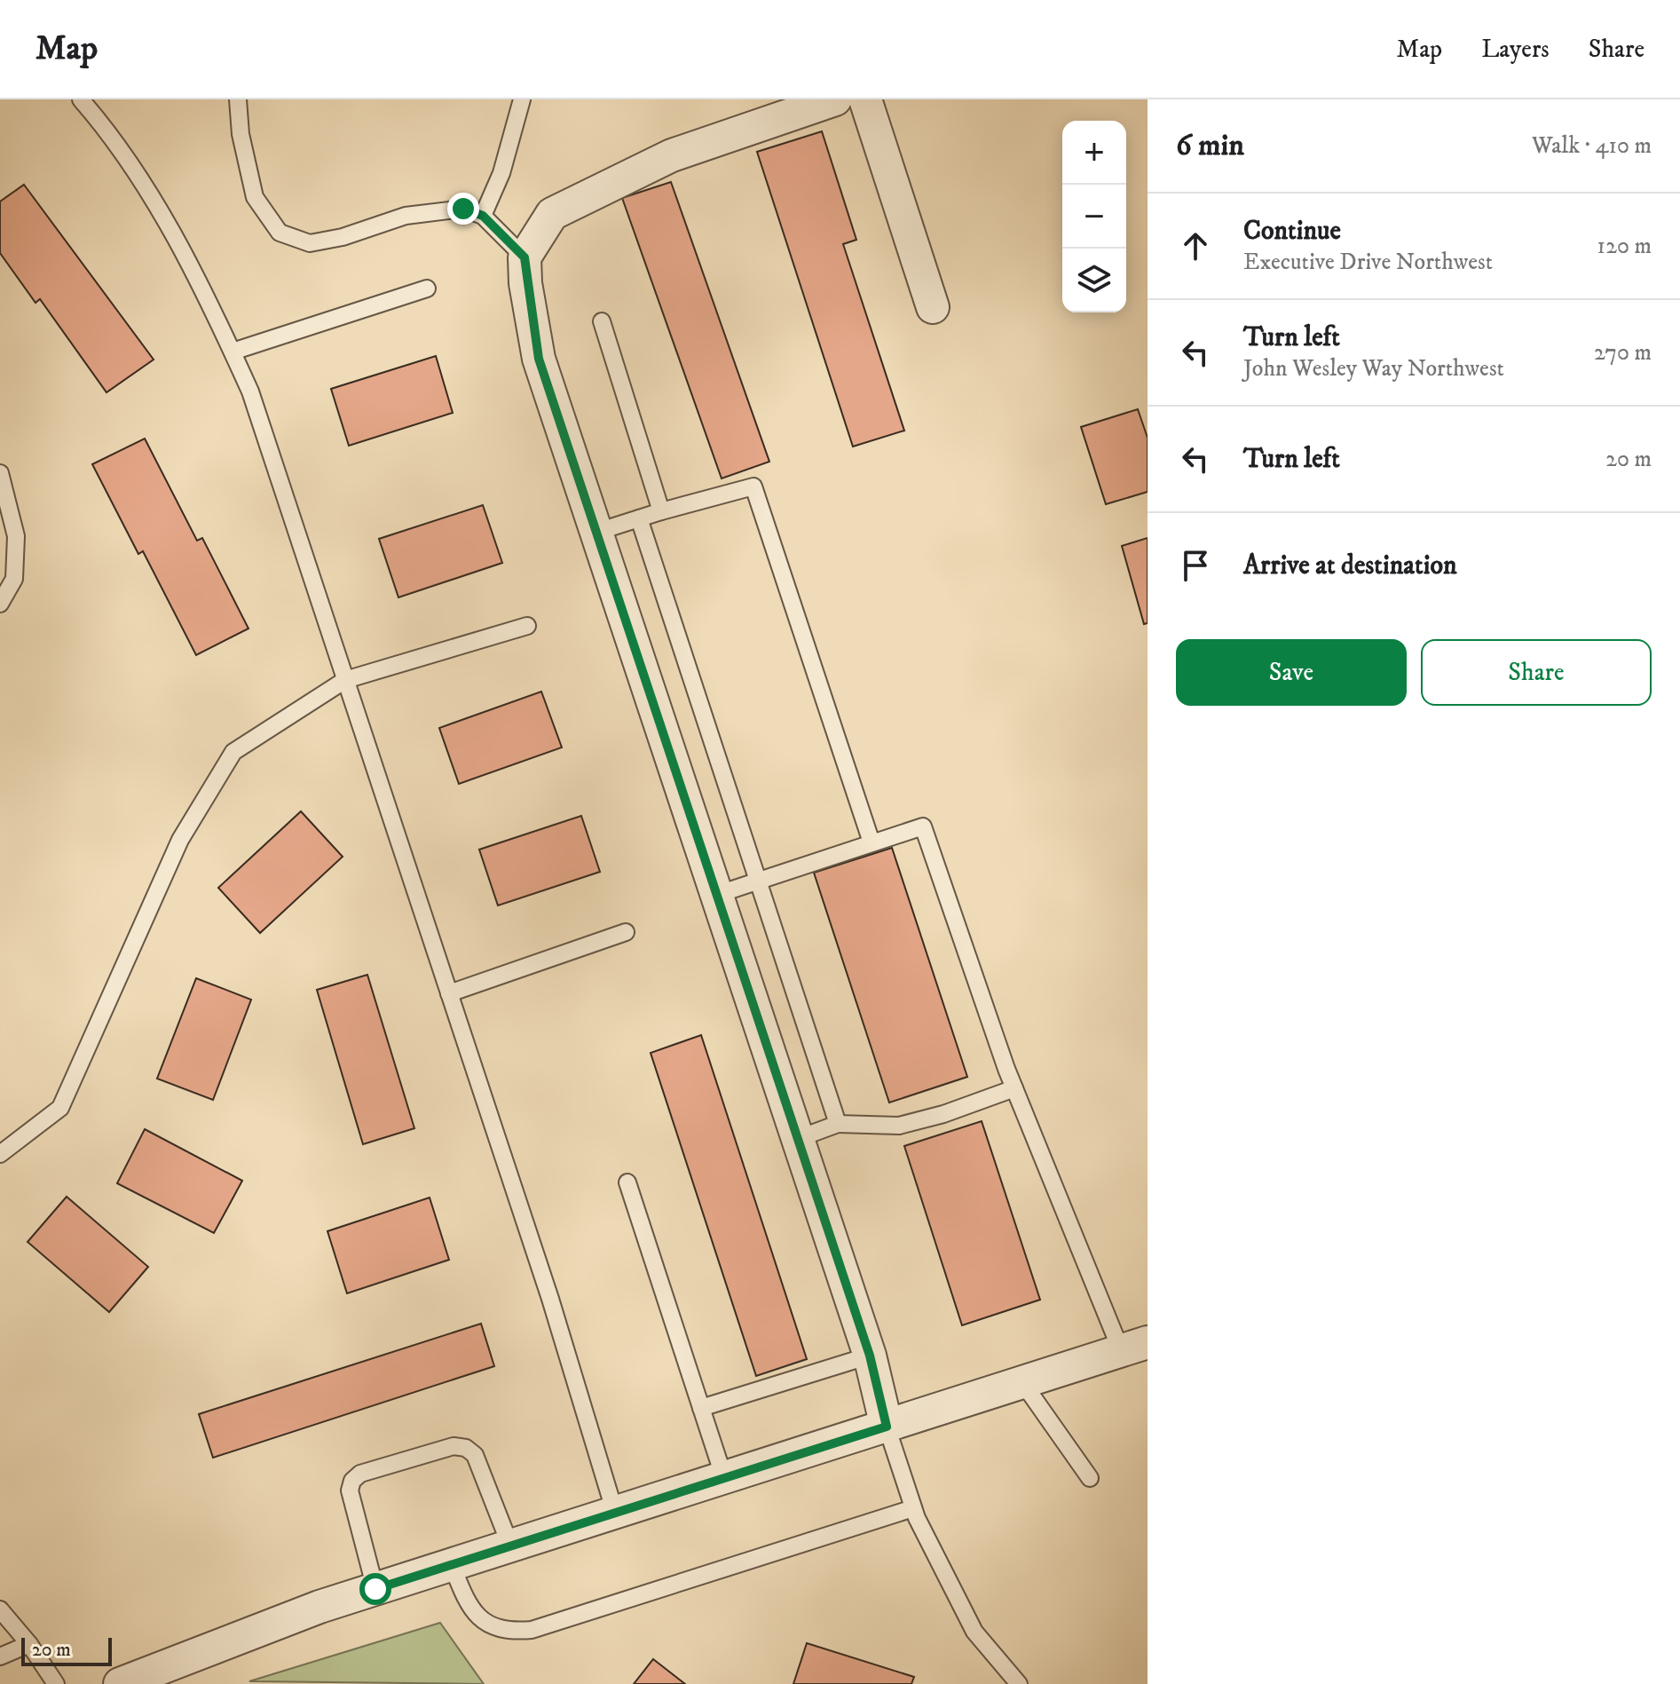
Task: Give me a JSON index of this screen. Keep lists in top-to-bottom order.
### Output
{
  "scale_bar": "20 m",
  "page": {
    "header": "Map",
    "nav": ["Map", "Layers", "Share"],
    "heading": ["6 min", "Walk · 410 m"],
    "map_buttons": ["+", "−"],
    "list": [
      ["Continue", "Executive Drive Northwest", "120 m"],
      ["Turn left", "John Wesley Way Northwest", "270 m"],
      ["Turn left", "20 m"],
      "Arrive at destination"
    ],
    "buttons": ["Save", "Share"],
    "scale": "20 m"
  }
}
